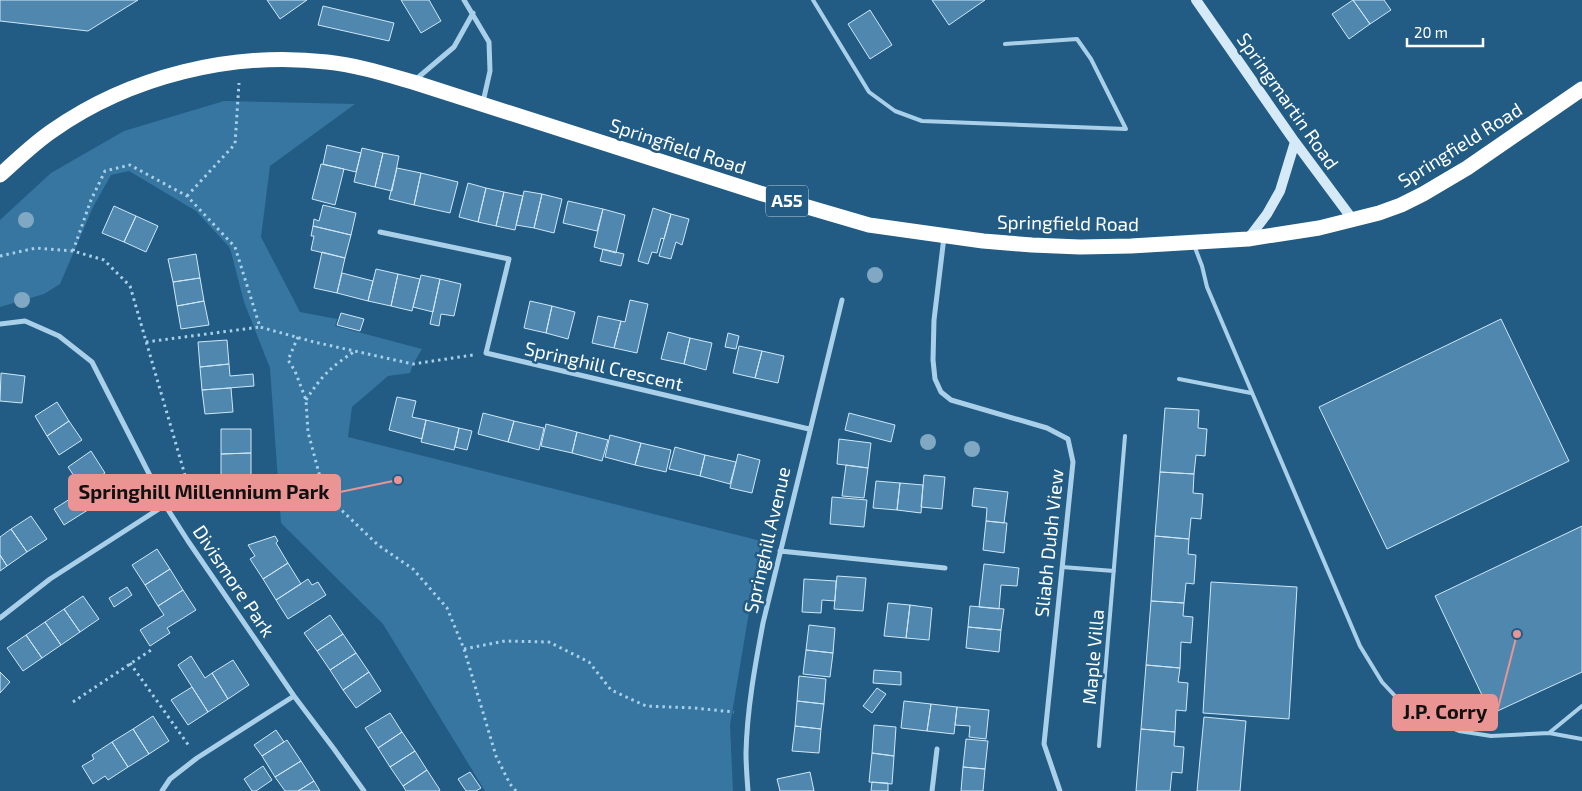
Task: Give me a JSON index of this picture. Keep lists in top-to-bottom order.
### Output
{
  "streets": {
    "highway": ["Springfield Road", "A55"],
    "street": [
      "Springmartin Road",
      "Springhill Crescent",
      "Springhill Avenue",
      "Sliabh Dubh View",
      "Divismore Park"
    ],
    "lane": ["Maple Villa"]
  },
  "crossings": [
    ["Springmartin Road", "Springfield Road"],
    ["Springfield Road", "Sliabh Dubh View"],
    ["Springhill Crescent", "Springhill Avenue"]
  ],
  "places": ["Springhill Millennium Park", "J.P. Corry"],
  "scale_bar": "20 m"
}
